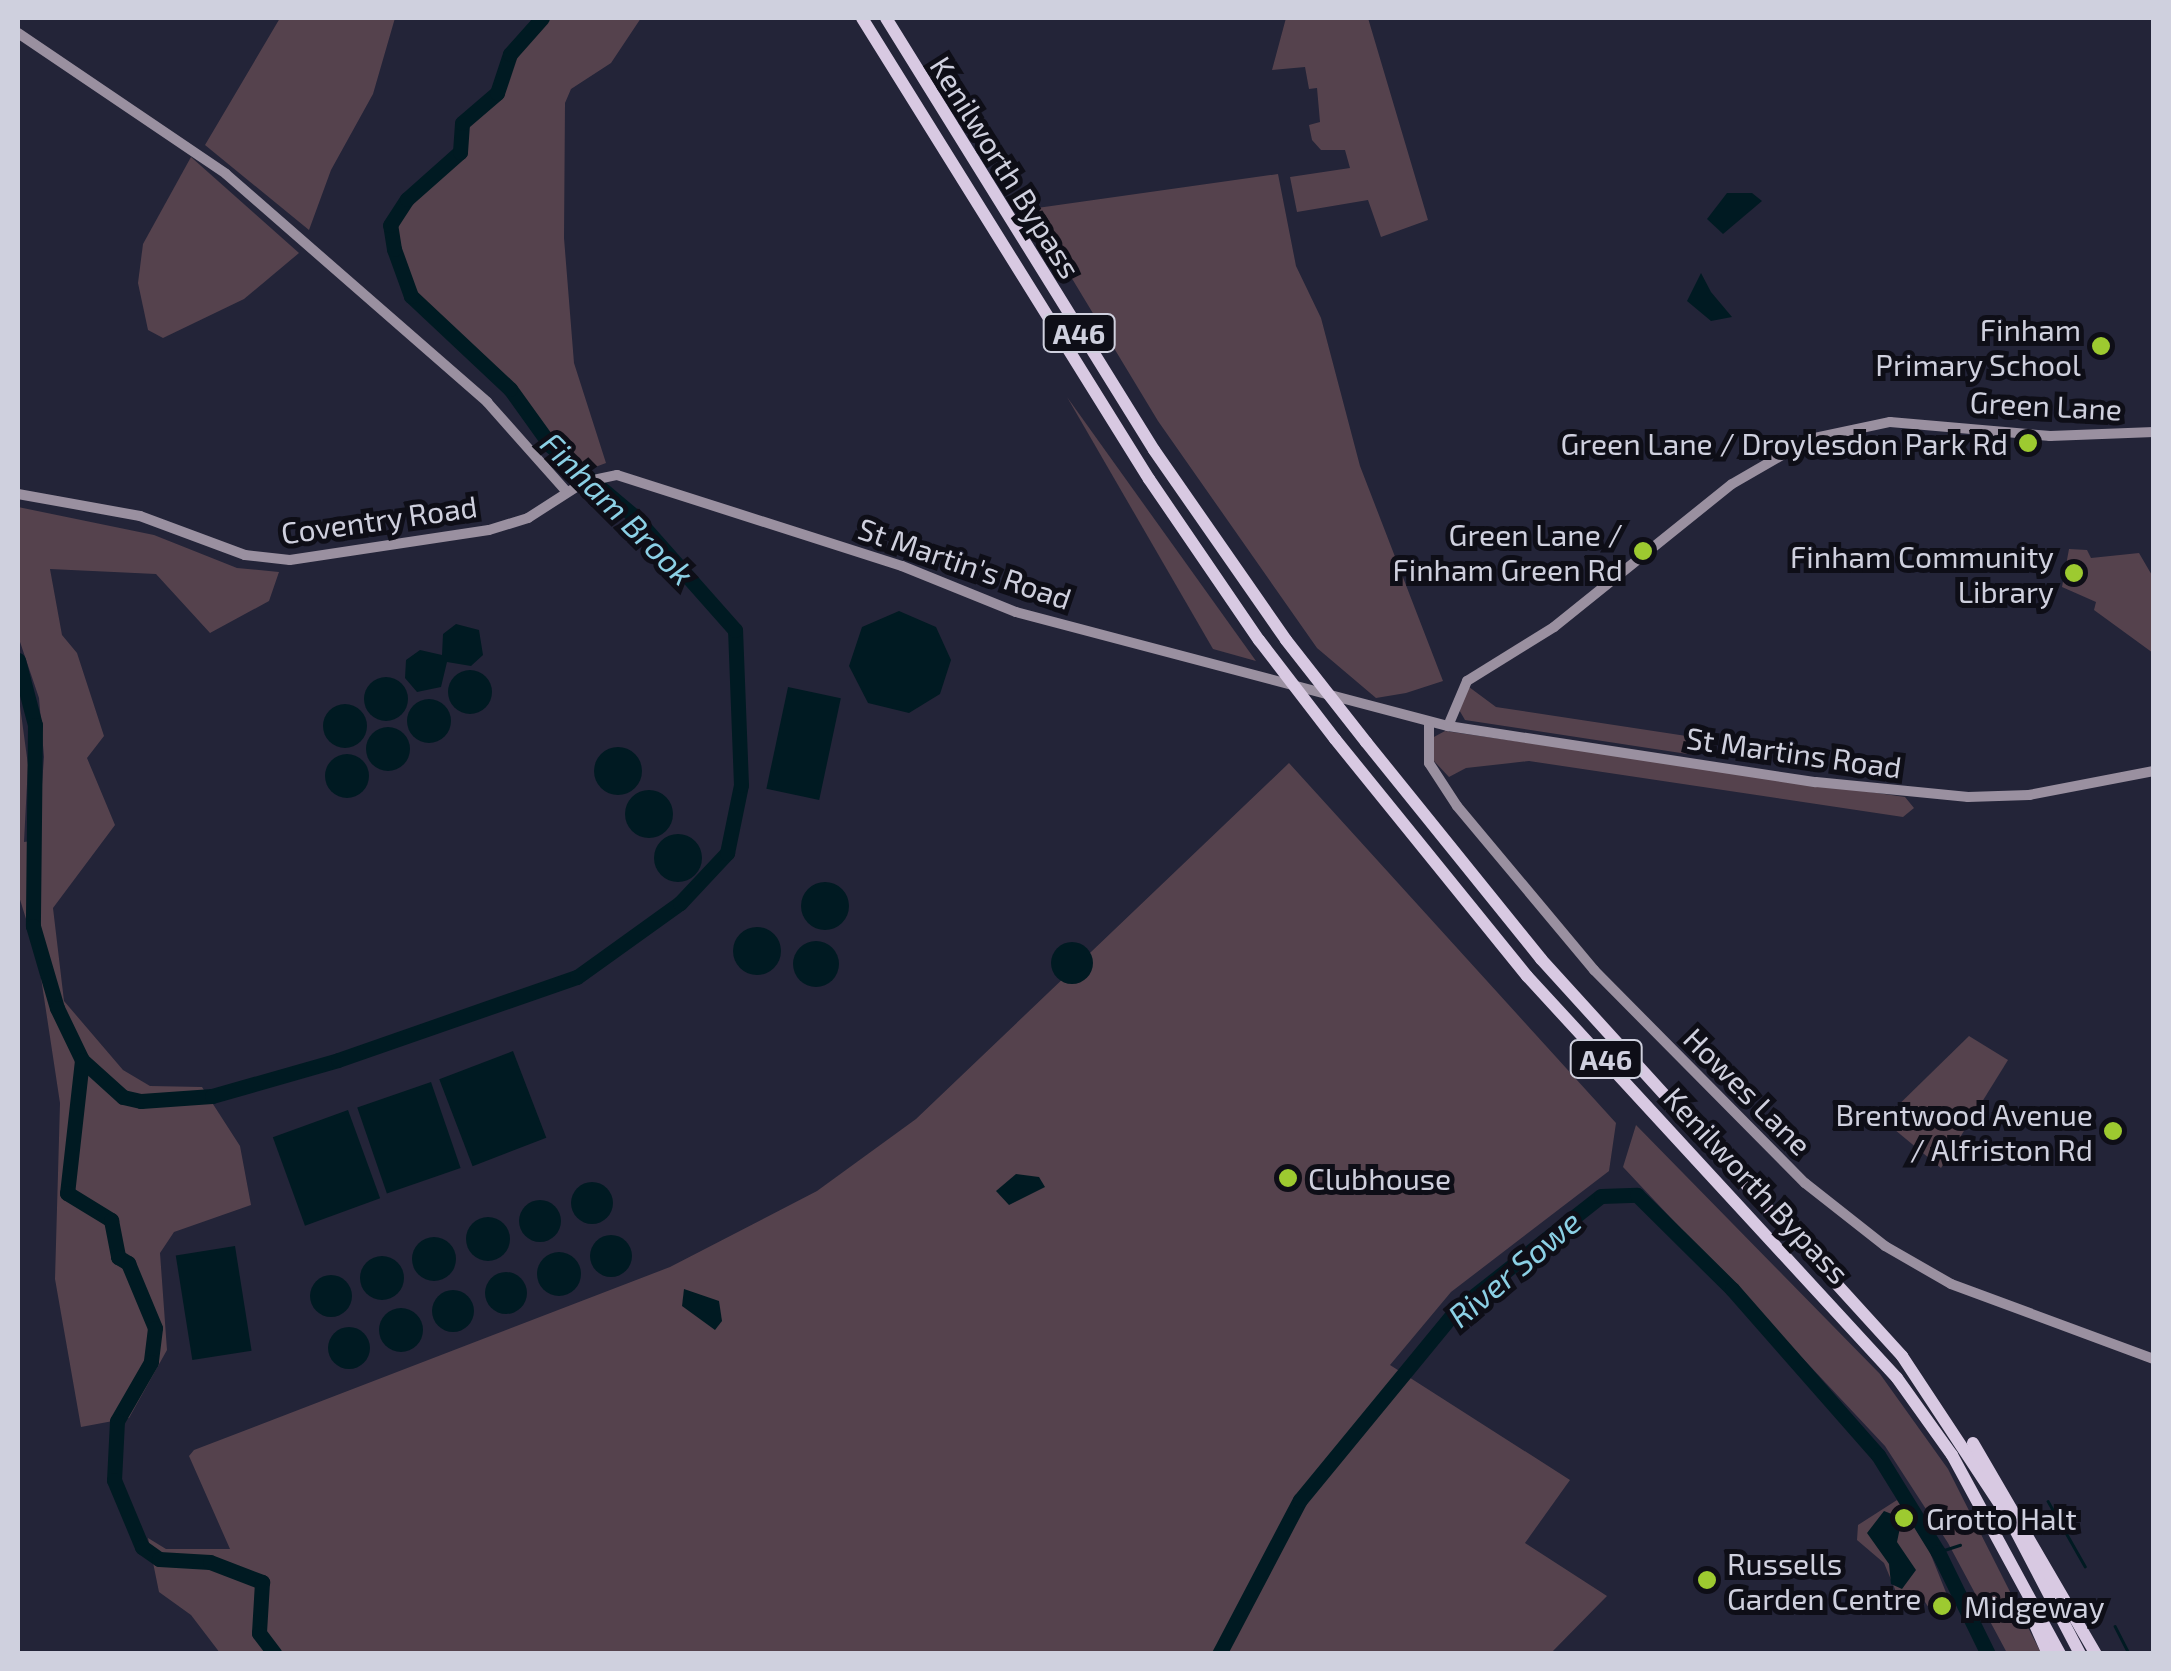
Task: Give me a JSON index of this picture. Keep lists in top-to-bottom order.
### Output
{
  "streets": {
    "highway": ["Kenilworth Bypass", "A46"],
    "main road": [
      "Green Lane",
      "Coventry Road",
      "St Martin's Road",
      "St Martins Road",
      "Howes Lane"
    ]
  },
  "crossings": [
    ["Kenilworth Bypass", "A46"],
    ["Green Lane", "St Martins Road"],
    ["Coventry Road", "St Martin's Road"],
    ["St Martin's Road", "St Martins Road"],
    ["St Martin's Road", "Howes Lane"],
    ["St Martins Road", "Howes Lane"]
  ],
  "water": ["Finham Brook", "River Sowe"],
  "places": [
    "Finham Primary School",
    "Green Lane / Droylesdon Park Rd",
    "Green Lane / Finham Green Rd",
    "Finham Community Library",
    "Brentwood Avenue / Alfriston Rd",
    "Clubhouse",
    "Grotto Halt",
    "Russells Garden Centre",
    "Midgeway"
  ]
}
